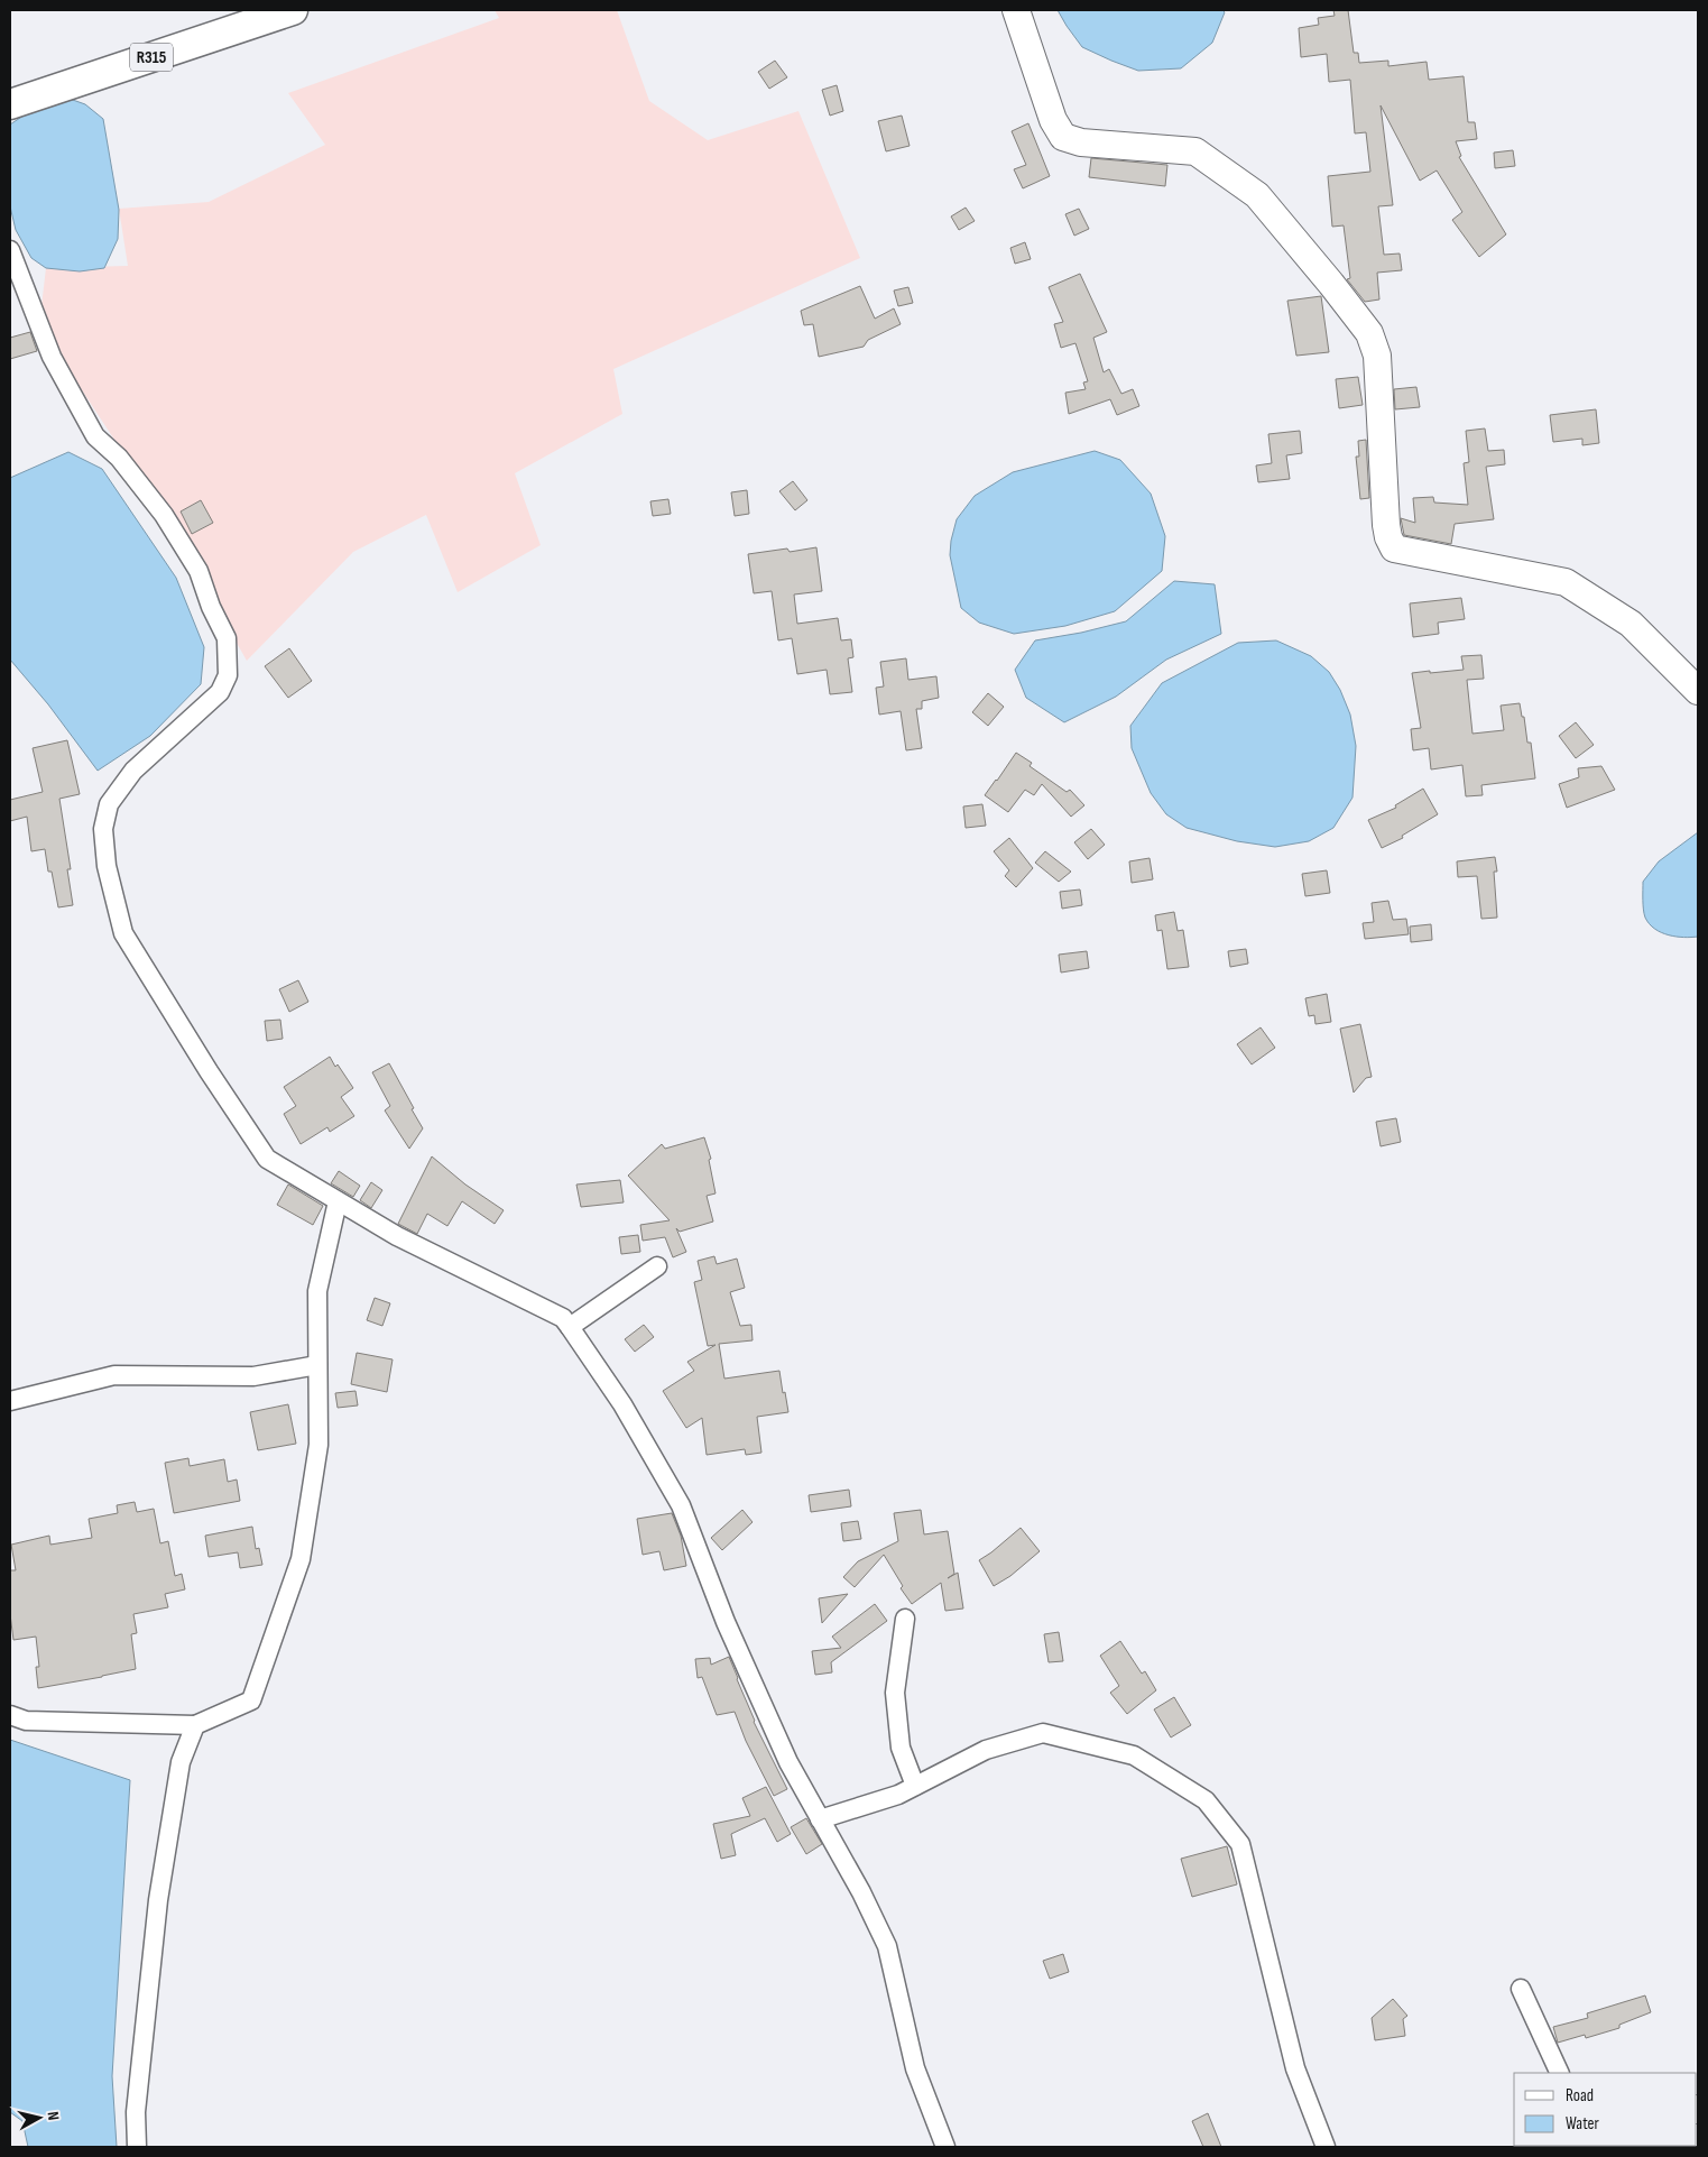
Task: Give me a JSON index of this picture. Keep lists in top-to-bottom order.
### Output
{
  "streets": {
    "main road": ["R315"]
  },
  "legend": ["Road", "Water"],
  "north": "right"
}
